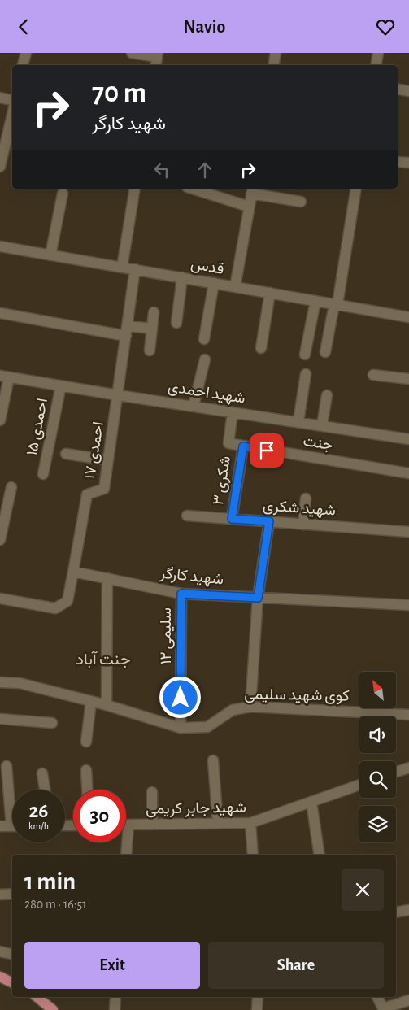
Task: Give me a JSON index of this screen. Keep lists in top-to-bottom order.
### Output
{
  "streets": {
    "street": [
      "قدس",
      "شهید احمدی",
      "احمدی ۱۵",
      "جنت",
      "احمدی ۱۷",
      "شکری ۳",
      "شهید شکری",
      "شهید کارگر",
      "سلیمی ۱۲",
      "کوی شهید سلیمی",
      "شهید جابر کریمی"
    ]
  },
  "crossings": [
    ["قدس", "احمدی ۱۷"],
    ["شهید احمدی", "احمدی ۱۵"],
    ["شهید احمدی", "جنت"],
    ["شهید احمدی", "احمدی ۱۷"],
    ["جنت", "شکری ۳"],
    ["احمدی ۱۷", "شهید کارگر"],
    ["شکری ۳", "شهید شکری"],
    ["شهید کارگر", "سلیمی ۱۲"],
    ["سلیمی ۱۲", "کوی شهید سلیمی"]
  ],
  "districts": ["جنت آباد"],
  "north": "top left",
  "page": {
    "header": "Navio",
    "turn": ["70 m", "شهید کارگر"],
    "speed": "26 km/h",
    "limit": "30",
    "heading": ["1 min", "280 m · 16:51"],
    "buttons": ["Exit", "Share"]
  }
}
